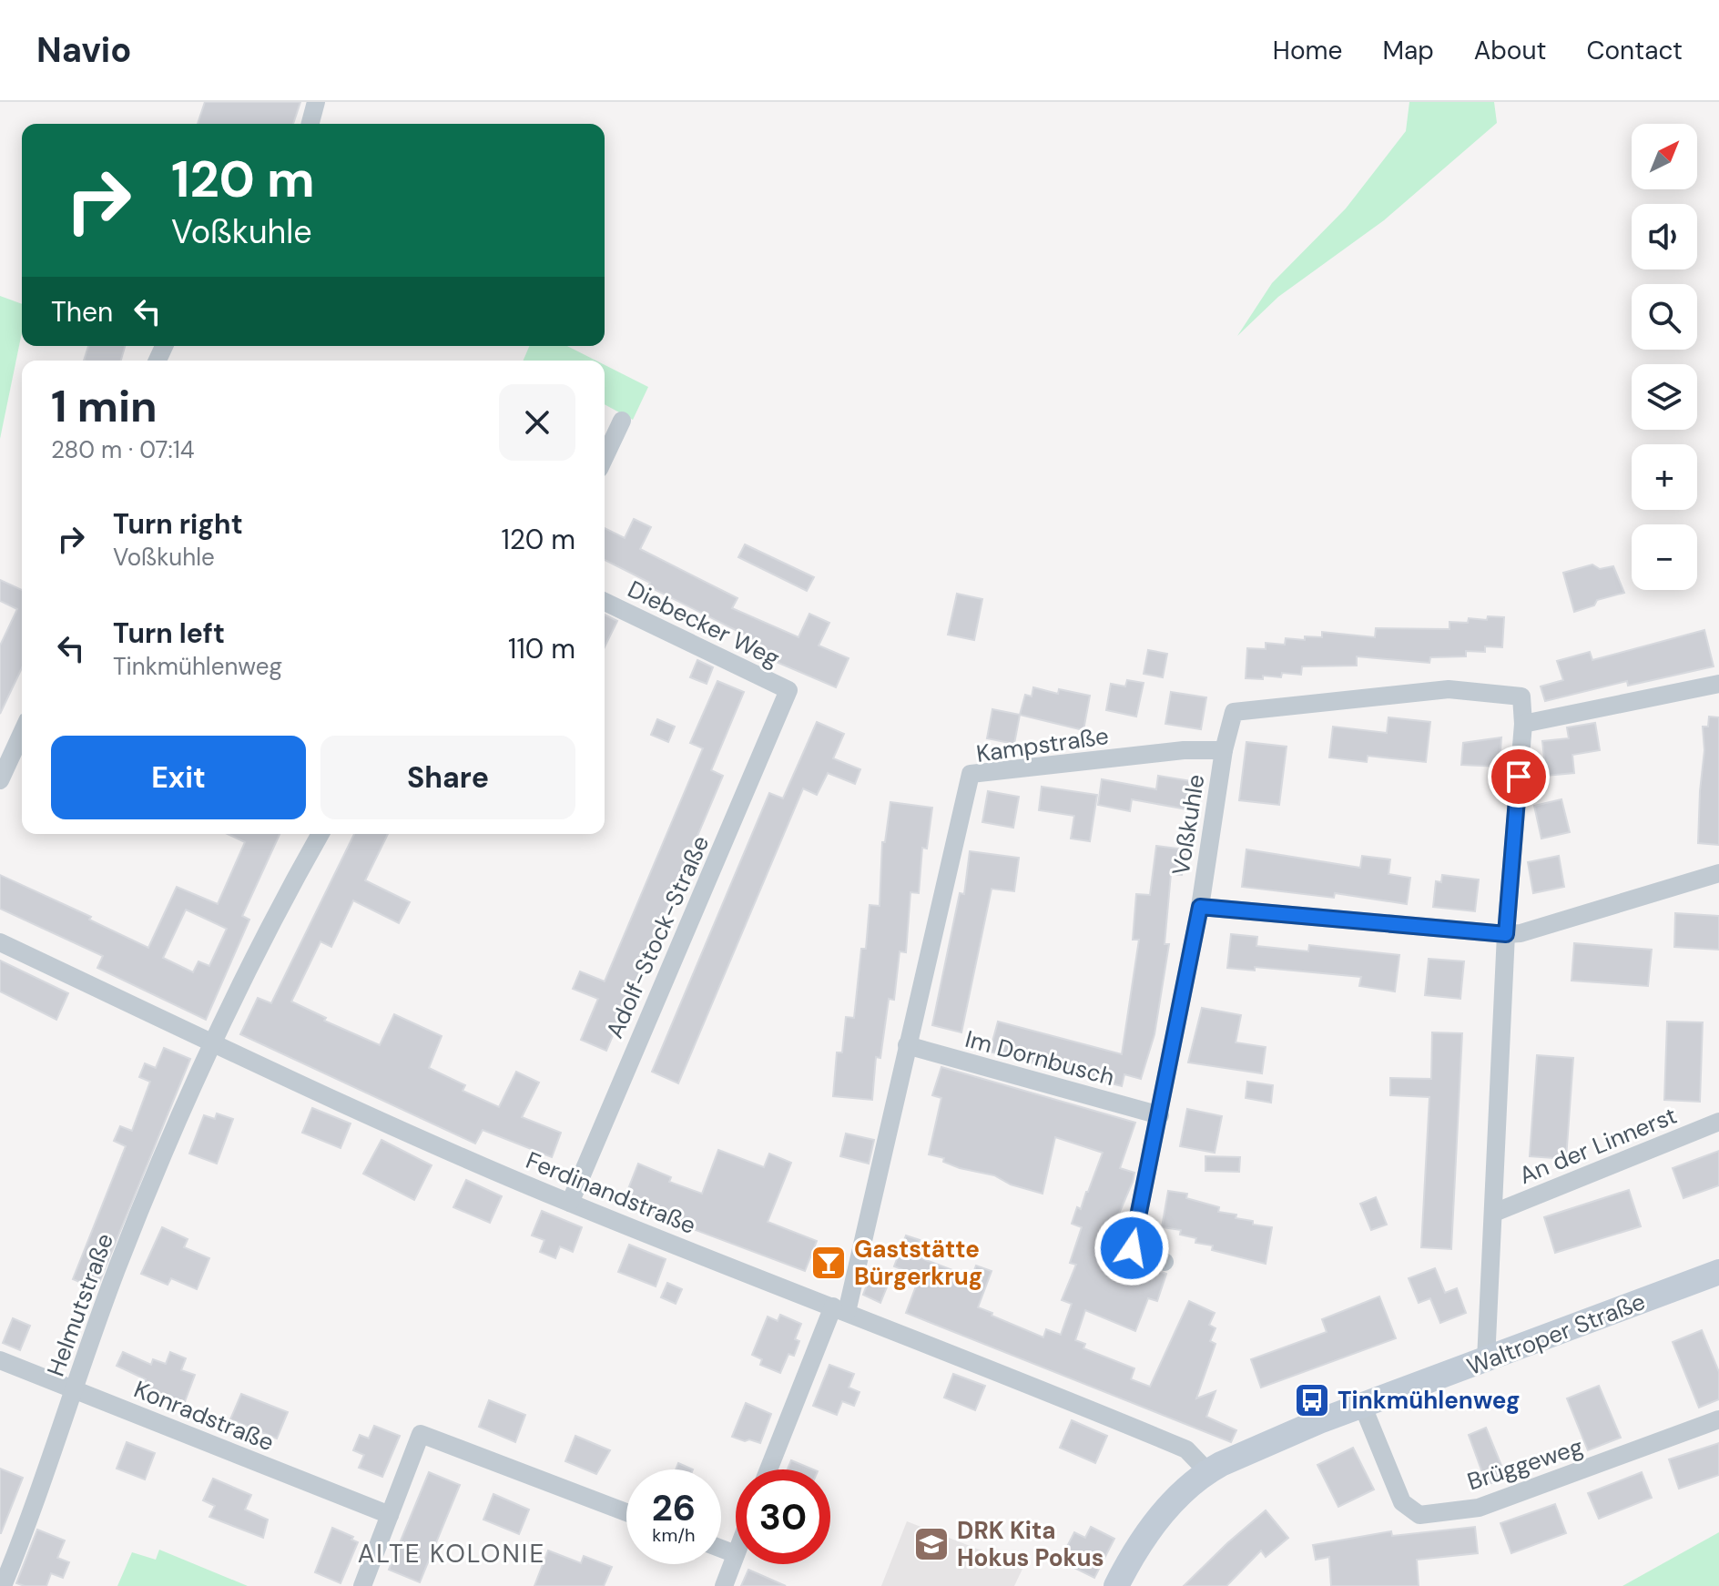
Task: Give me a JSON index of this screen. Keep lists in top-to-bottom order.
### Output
{
  "streets": {
    "main road": ["Waltroper Straße"],
    "street": [
      "Diebecker Weg",
      "Kampstraße",
      "Voßkuhle",
      "Adolf-Stock-Straße",
      "Im Dornbusch",
      "An der Linnerst",
      "Ferdinandstraße",
      "Helmutstraße",
      "Konradstraße",
      "Brüggeweg"
    ]
  },
  "crossings": [
    ["Diebecker Weg", "Adolf-Stock-Straße"],
    ["Kampstraße", "Voßkuhle"],
    ["Kampstraße", "Im Dornbusch"],
    ["Kampstraße", "Ferdinandstraße"],
    ["Voßkuhle", "Im Dornbusch"],
    ["Adolf-Stock-Straße", "Ferdinandstraße"],
    ["Ferdinandstraße", "Helmutstraße"],
    ["Ferdinandstraße", "Waltroper Straße"],
    ["Helmutstraße", "Konradstraße"],
    ["Waltroper Straße", "Brüggeweg"]
  ],
  "districts": ["ALTE KOLONIE"],
  "places": {
    "bar": ["Gaststätte Bürgerkrug"],
    "bus stop": ["Tinkmühlenweg"],
    "school or university": ["DRK Kita Hokus Pokus"]
  },
  "north": "top right",
  "page": {
    "header": "Navio",
    "nav": [
      "Home",
      "Map",
      "About",
      "Contact"
    ],
    "map_buttons": ["+", "−"],
    "turn": ["120 m", "Voßkuhle"],
    "then": "Then",
    "heading": ["1 min", "280 m · 07:14"],
    "list": [
      {
        "name": "Turn right",
        "note": "Voßkuhle",
        "value": "120 m"
      },
      {
        "name": "Turn left",
        "note": "Tinkmühlenweg",
        "value": "110 m"
      }
    ],
    "buttons": ["Exit", "Share"],
    "speed": "26 km/h",
    "limit": "30"
  }
}
